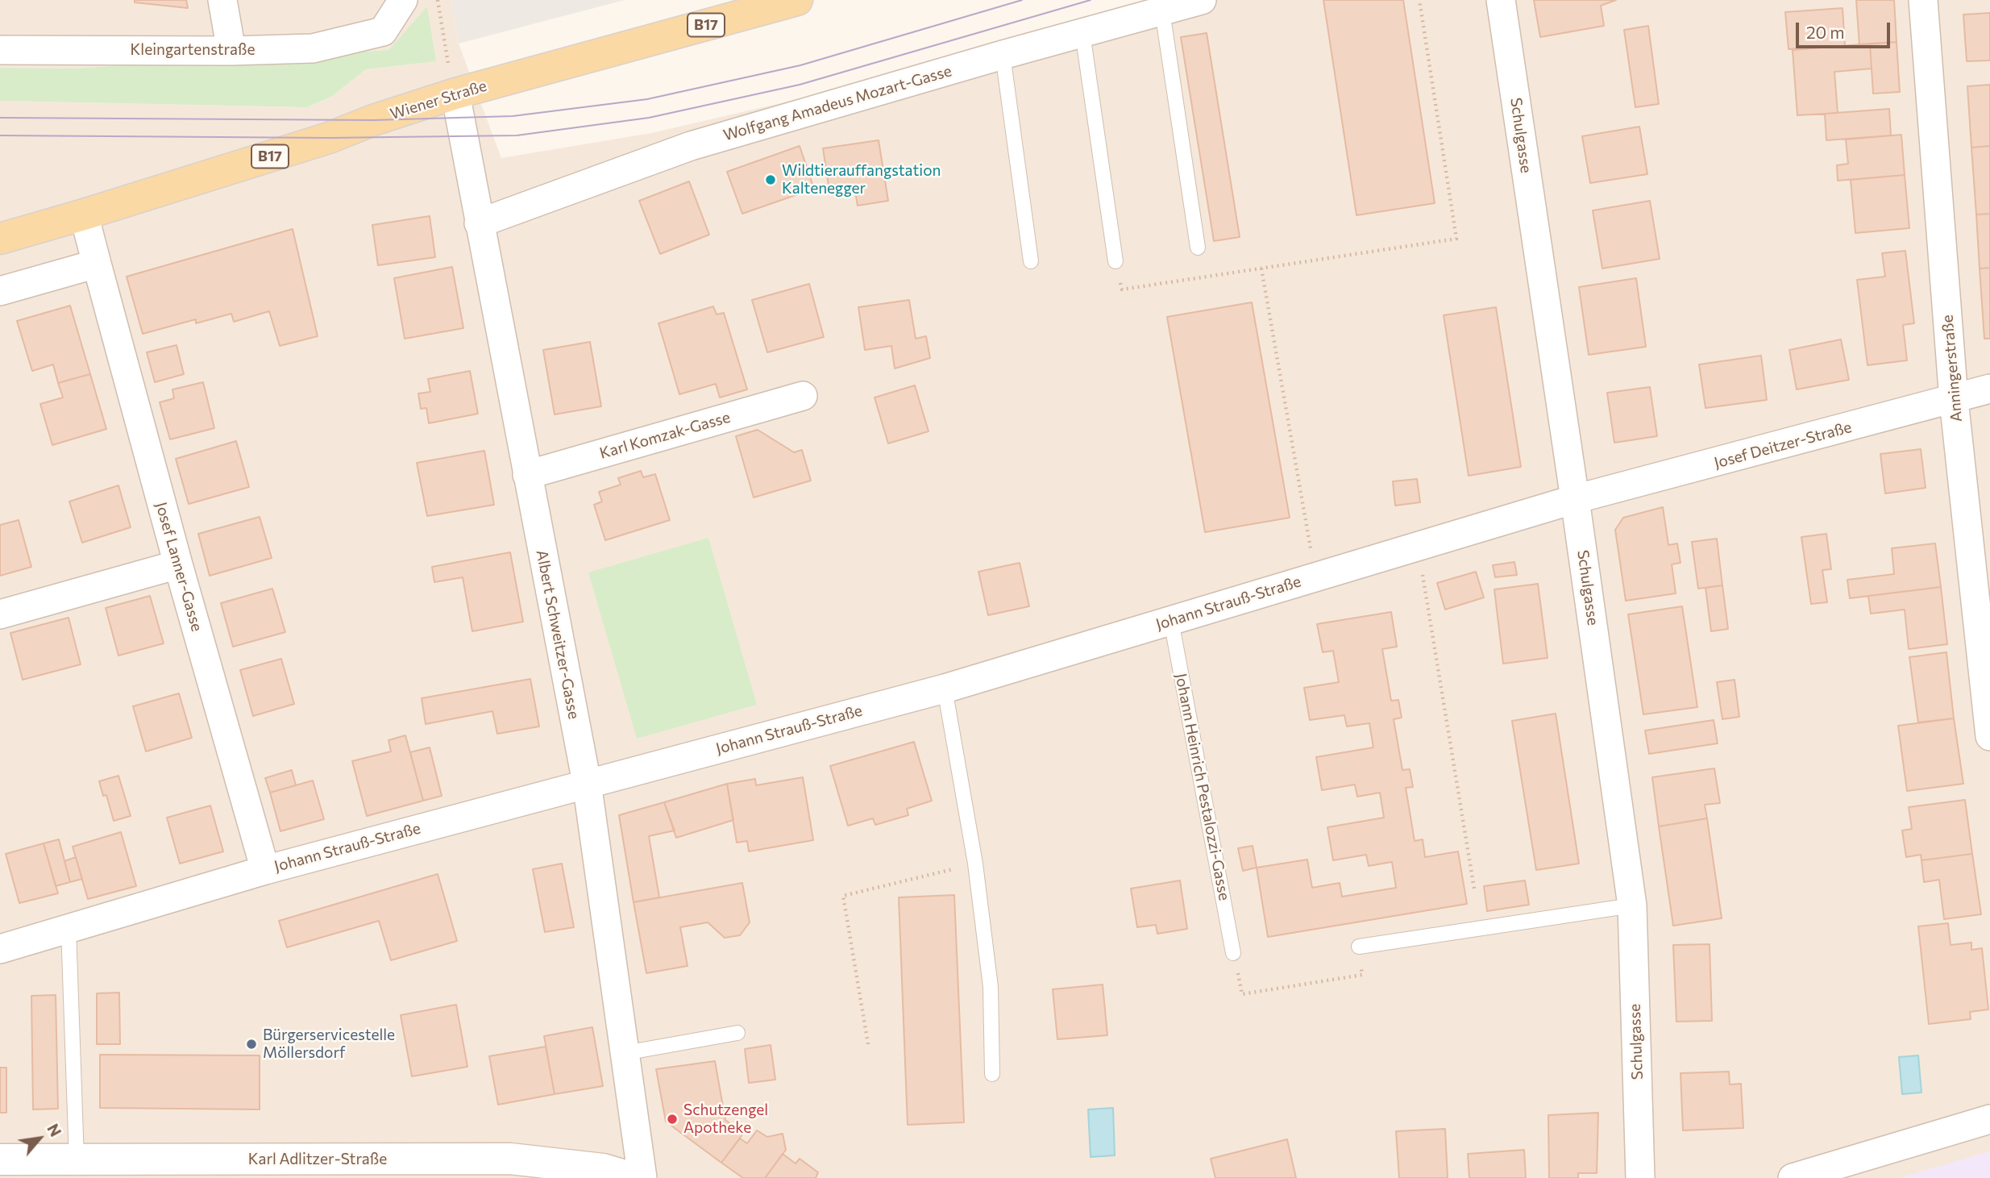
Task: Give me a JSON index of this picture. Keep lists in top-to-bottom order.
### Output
{
  "streets": {
    "main road": ["B17", "Wiener Straße"],
    "street": [
      "Kleingartenstraße",
      "Wolfgang Amadeus Mozart-Gasse",
      "Schulgasse",
      "Anningerstraße",
      "Karl Komzak-Gasse",
      "Josef Deitzer-Straße",
      "Josef Lanner-Gasse",
      "Johann Strauß-Straße",
      "Albert Schweitzer-Gasse",
      "Karl Adlitzer-Straße"
    ],
    "lane": ["Johann Heinrich Pestalozzi-Gasse"]
  },
  "crossings": [
    ["Wiener Straße", "Albert Schweitzer-Gasse"],
    ["Wolfgang Amadeus Mozart-Gasse", "Albert Schweitzer-Gasse"],
    ["Schulgasse", "Josef Deitzer-Straße"],
    ["Schulgasse", "Johann Strauß-Straße"],
    ["Anningerstraße", "Josef Deitzer-Straße"],
    ["Karl Komzak-Gasse", "Albert Schweitzer-Gasse"],
    ["Josef Deitzer-Straße", "Johann Strauß-Straße"],
    ["Josef Lanner-Gasse", "Johann Strauß-Straße"],
    ["Johann Strauß-Straße", "Albert Schweitzer-Gasse"],
    ["Johann Strauß-Straße", "Johann Heinrich Pestalozzi-Gasse"]
  ],
  "places": ["Wildtierauffangstation Kaltenegger", "Bürgerservicestelle Möllersdorf", "Schutzengel Apotheke"],
  "scale_bar": "20 m",
  "north": "top right"
}
